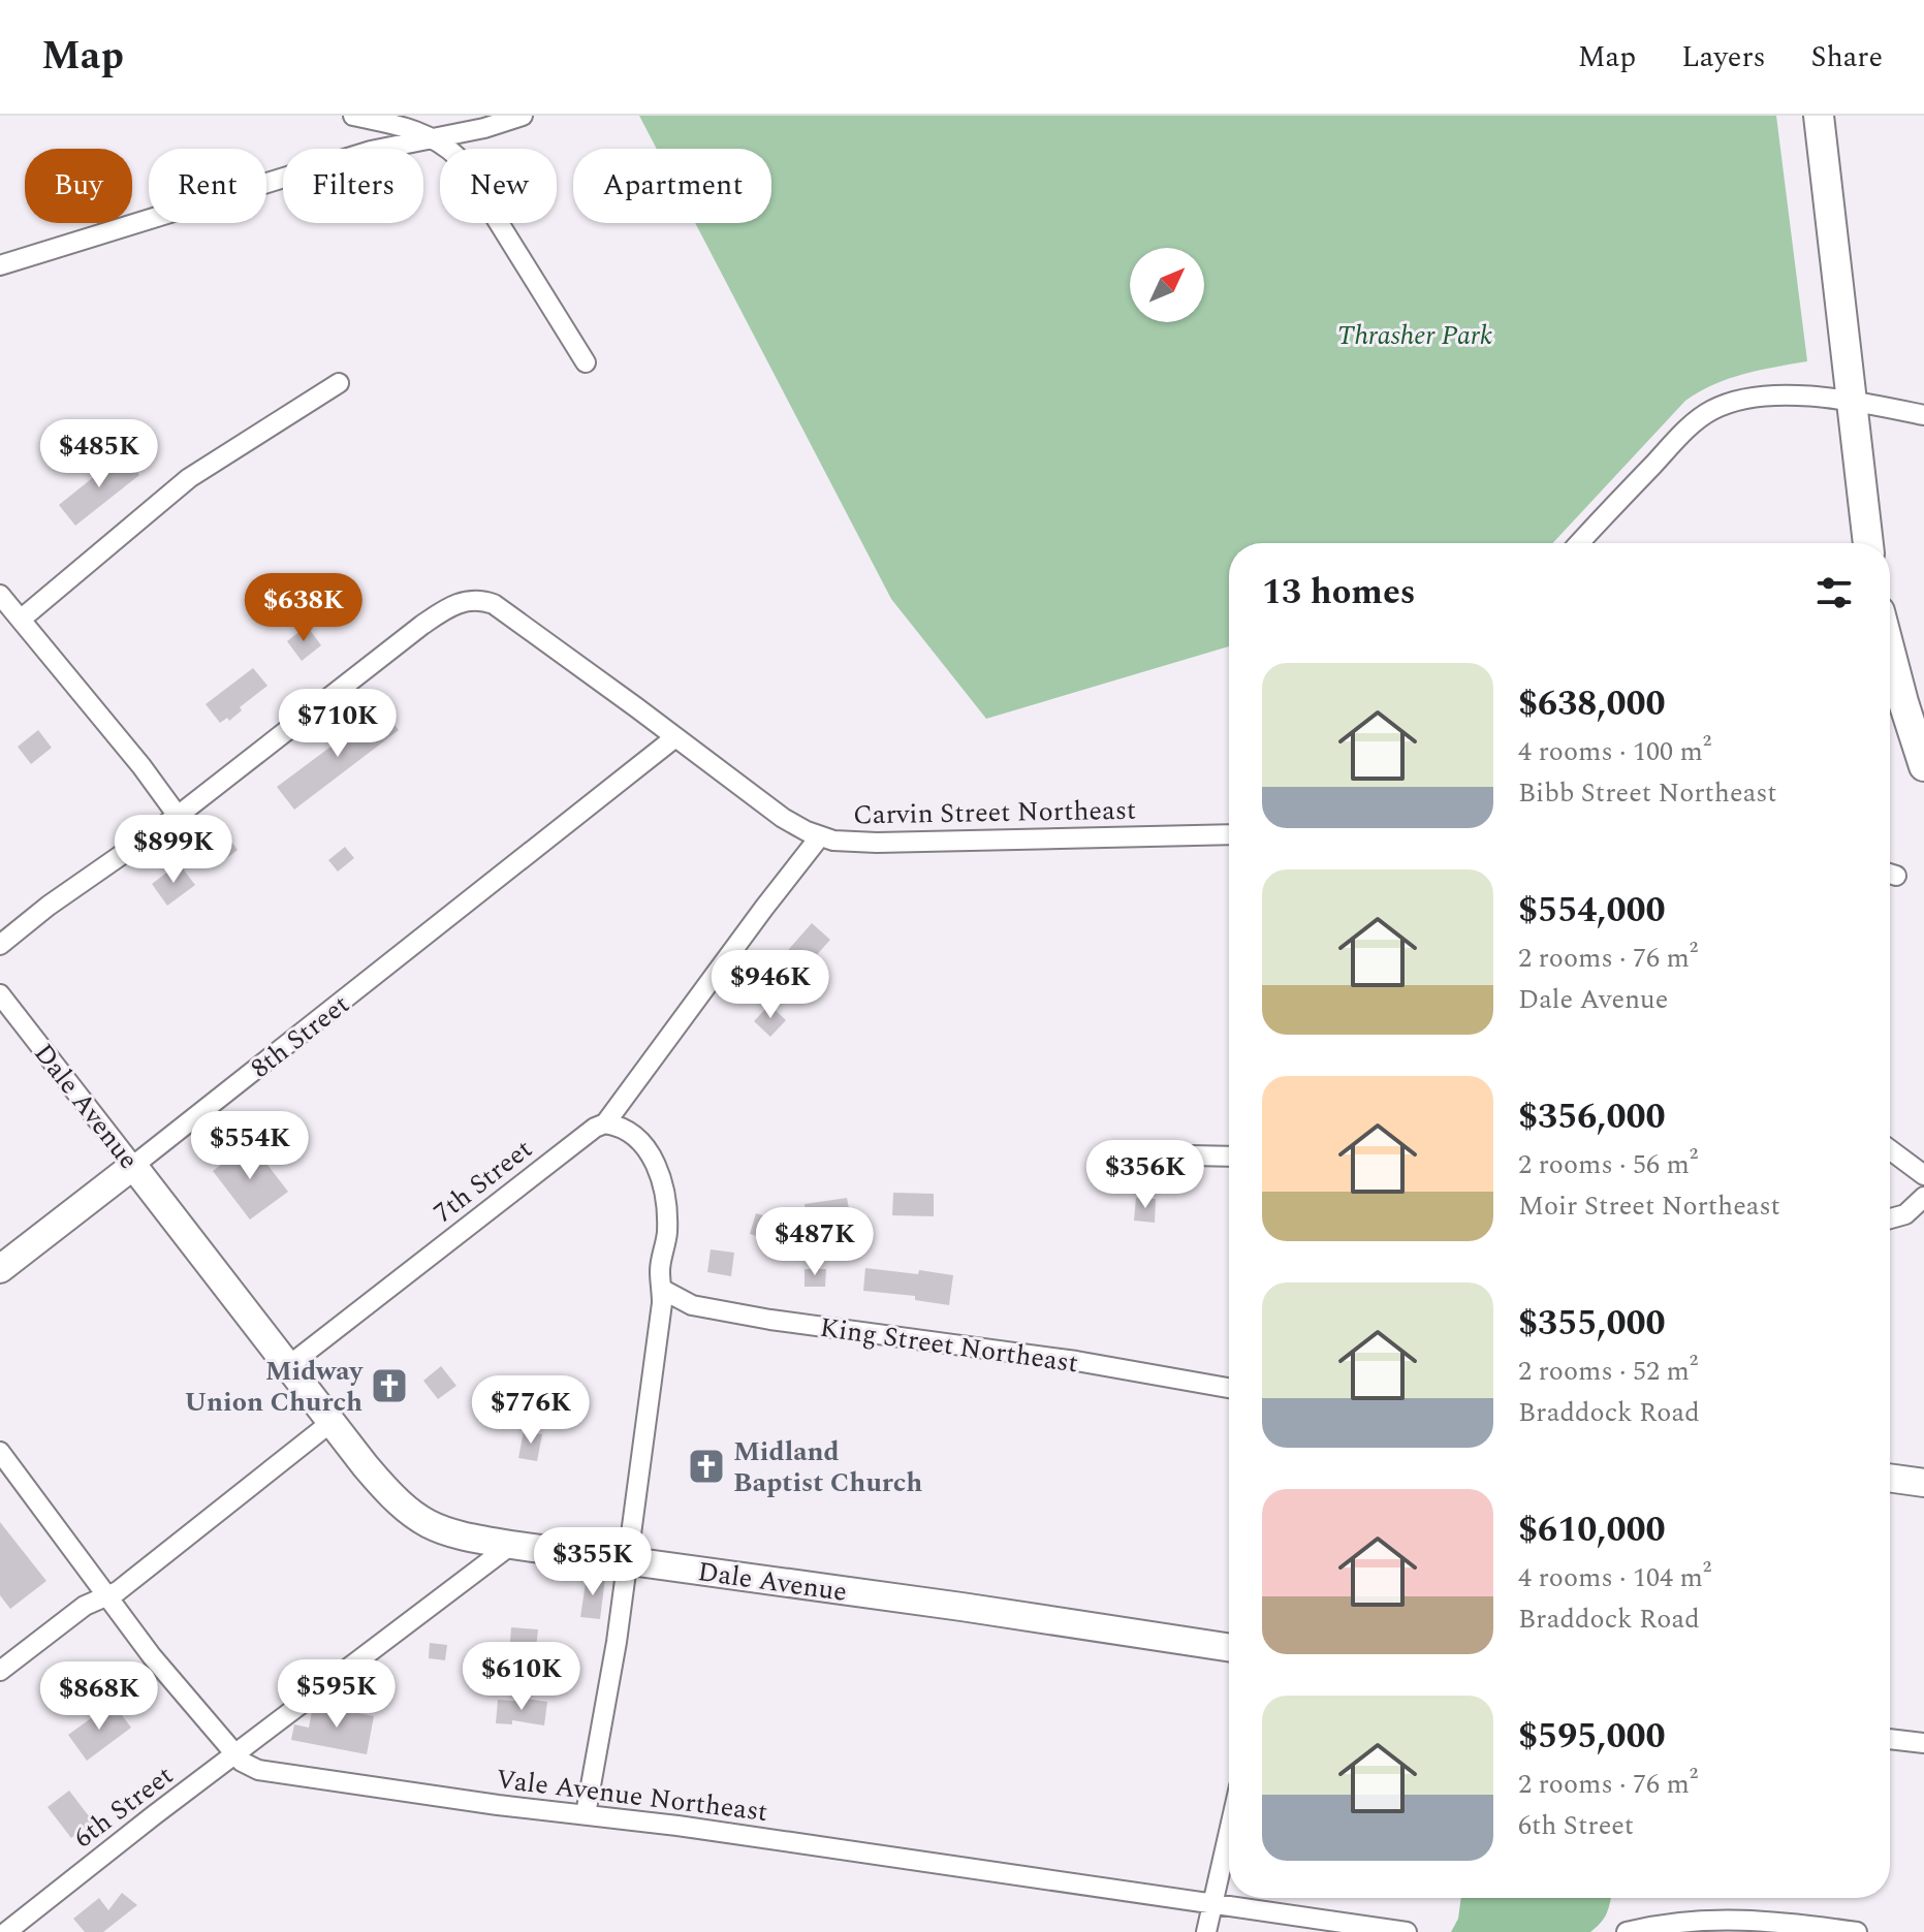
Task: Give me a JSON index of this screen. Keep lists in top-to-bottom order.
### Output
{
  "streets": {
    "street": [
      "Carvin Street Northeast",
      "8th Street",
      "Dale Avenue",
      "7th Street",
      "King Street Northeast",
      "Vale Avenue Northeast",
      "6th Street"
    ]
  },
  "crossings": [
    ["Carvin Street Northeast", "8th Street"],
    ["Carvin Street Northeast", "7th Street"],
    ["8th Street", "Dale Avenue"],
    ["Dale Avenue", "7th Street"],
    ["Dale Avenue", "6th Street"],
    ["Vale Avenue Northeast", "6th Street"]
  ],
  "parks": ["Thrasher Park"],
  "places": {
    "church": ["Midway Union Church", "Midland Baptist Church"]
  },
  "north": "top right",
  "page": {
    "header": "Map",
    "nav": ["Map", "Layers", "Share"],
    "chip": [
      "Buy",
      "Rent",
      "Filters",
      "New",
      "Apartment"
    ],
    "price": [
      "$485K",
      "$638K",
      "$710K",
      "$899K",
      "$946K",
      "$554K",
      "$356K",
      "$487K",
      "$776K",
      "$355K",
      "$610K",
      "$595K",
      "$868K"
    ],
    "heading": "13 homes",
    "list": [
      {
        "name": "$638,000",
        "note": "4 rooms · 100 m² · Bibb Street Northeast"
      },
      {
        "name": "$554,000",
        "note": "2 rooms · 76 m² · Dale Avenue"
      },
      {
        "name": "$356,000",
        "note": "2 rooms · 56 m² · Moir Street Northeast"
      },
      {
        "name": "$355,000",
        "note": "2 rooms · 52 m² · Braddock Road"
      },
      {
        "name": "$610,000",
        "note": "4 rooms · 104 m² · Braddock Road"
      },
      {
        "name": "$595,000",
        "note": "2 rooms · 76 m² · 6th Street"
      }
    ]
  }
}
